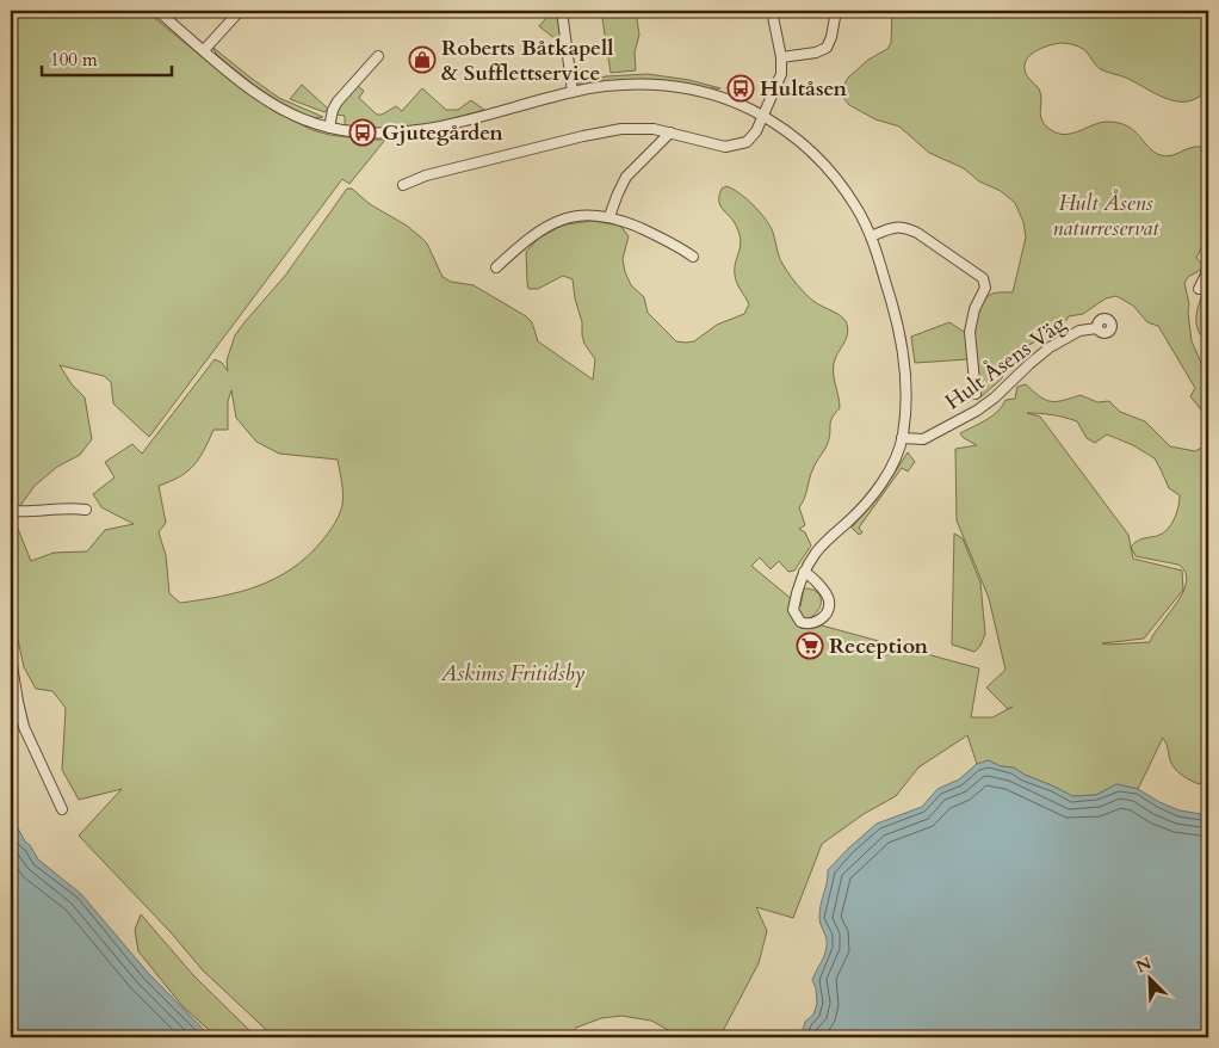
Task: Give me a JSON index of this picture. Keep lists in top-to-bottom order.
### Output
{
  "streets": {
    "street": ["Hult Åsens Väg"]
  },
  "parks": ["Hult Åsens naturreservat", "Askims Fritidsby"],
  "places": {
    "shop": ["Roberts Båtkapell & Sufflettservice"],
    "bus stop": ["Hultåsen", "Gjutegården"],
    "supermarket": ["Reception"]
  },
  "scale_bar": "100 m",
  "north": "top left"
}
